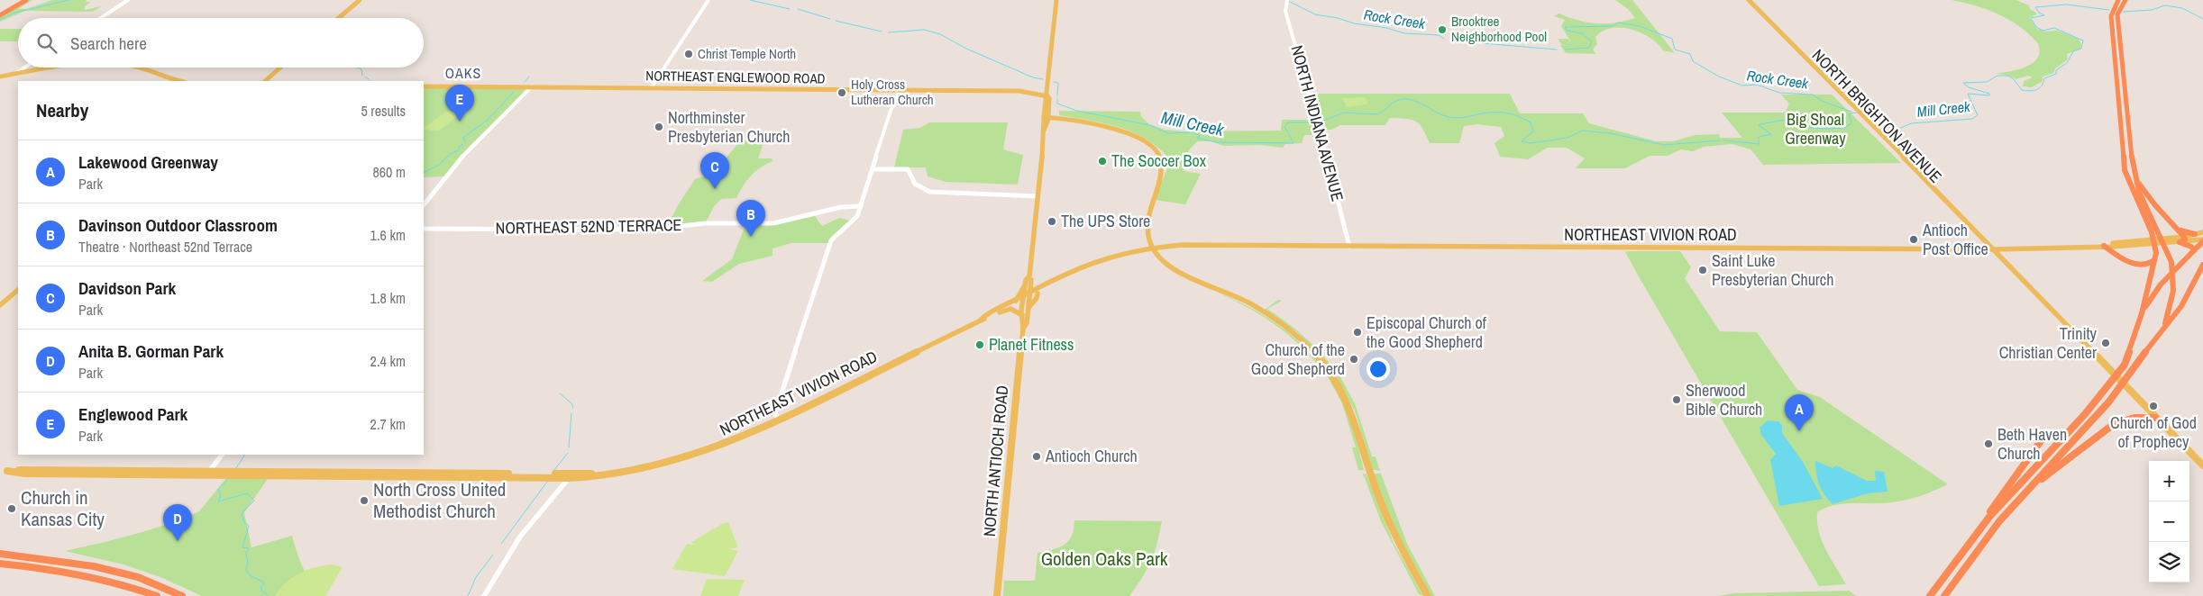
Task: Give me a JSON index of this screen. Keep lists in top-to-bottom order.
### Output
{
  "streets": {
    "main road": [
      "NORTHEAST ENGLEWOOD ROAD",
      "NORTH BRIGHTON AVENUE",
      "NORTHEAST VIVION ROAD",
      "NORTH ANTIOCH ROAD"
    ],
    "street": ["NORTH INDIANA AVENUE", "NORTHEAST 52ND TERRACE"]
  },
  "crossings": [
    ["NORTH BRIGHTON AVENUE", "NORTHEAST VIVION ROAD"],
    ["NORTH INDIANA AVENUE", "NORTHEAST VIVION ROAD"],
    ["NORTHEAST VIVION ROAD", "NORTH ANTIOCH ROAD"]
  ],
  "districts": ["OAKS"],
  "water": ["Rock Creek", "Mill Creek"],
  "parks": ["Big Shoal Greenway", "Golden Oaks Park"],
  "places": [
    "Brooktree Neighborhood Pool",
    "Christ Temple North",
    "Holy Cross Lutheran Church",
    "Northminster Presbyterian Church",
    "The Soccer Box",
    "The UPS Store",
    "Antioch Post Office",
    "Saint Luke Presbyterian Church",
    "Episcopal Church of the Good Shepherd",
    "Trinity Christian Center",
    "Planet Fitness",
    "Church of the Good Shepherd",
    "Sherwood Bible Church",
    "Church of God of Prophecy",
    "Beth Haven Church",
    "Antioch Church",
    "North Cross United Methodist Church",
    "Church in Kansas City"
  ],
  "page": {
    "search": "Search here",
    "heading": ["Nearby", "5 results"],
    "pins": [
      "E",
      "C",
      "B",
      "A",
      "D"
    ],
    "list": [
      {
        "mark": "A",
        "name": "Lakewood Greenway",
        "note": "Park",
        "value": "860 m"
      },
      {
        "mark": "B",
        "name": "Davinson Outdoor Classroom",
        "note": "Theatre · Northeast 52nd Terrace",
        "value": "1.6 km"
      },
      {
        "mark": "C",
        "name": "Davidson Park",
        "note": "Park",
        "value": "1.8 km"
      },
      {
        "mark": "D",
        "name": "Anita B. Gorman Park",
        "note": "Park",
        "value": "2.4 km"
      },
      {
        "mark": "E",
        "name": "Englewood Park",
        "note": "Park",
        "value": "2.7 km"
      }
    ],
    "map_buttons": ["+", "−"]
  }
}
